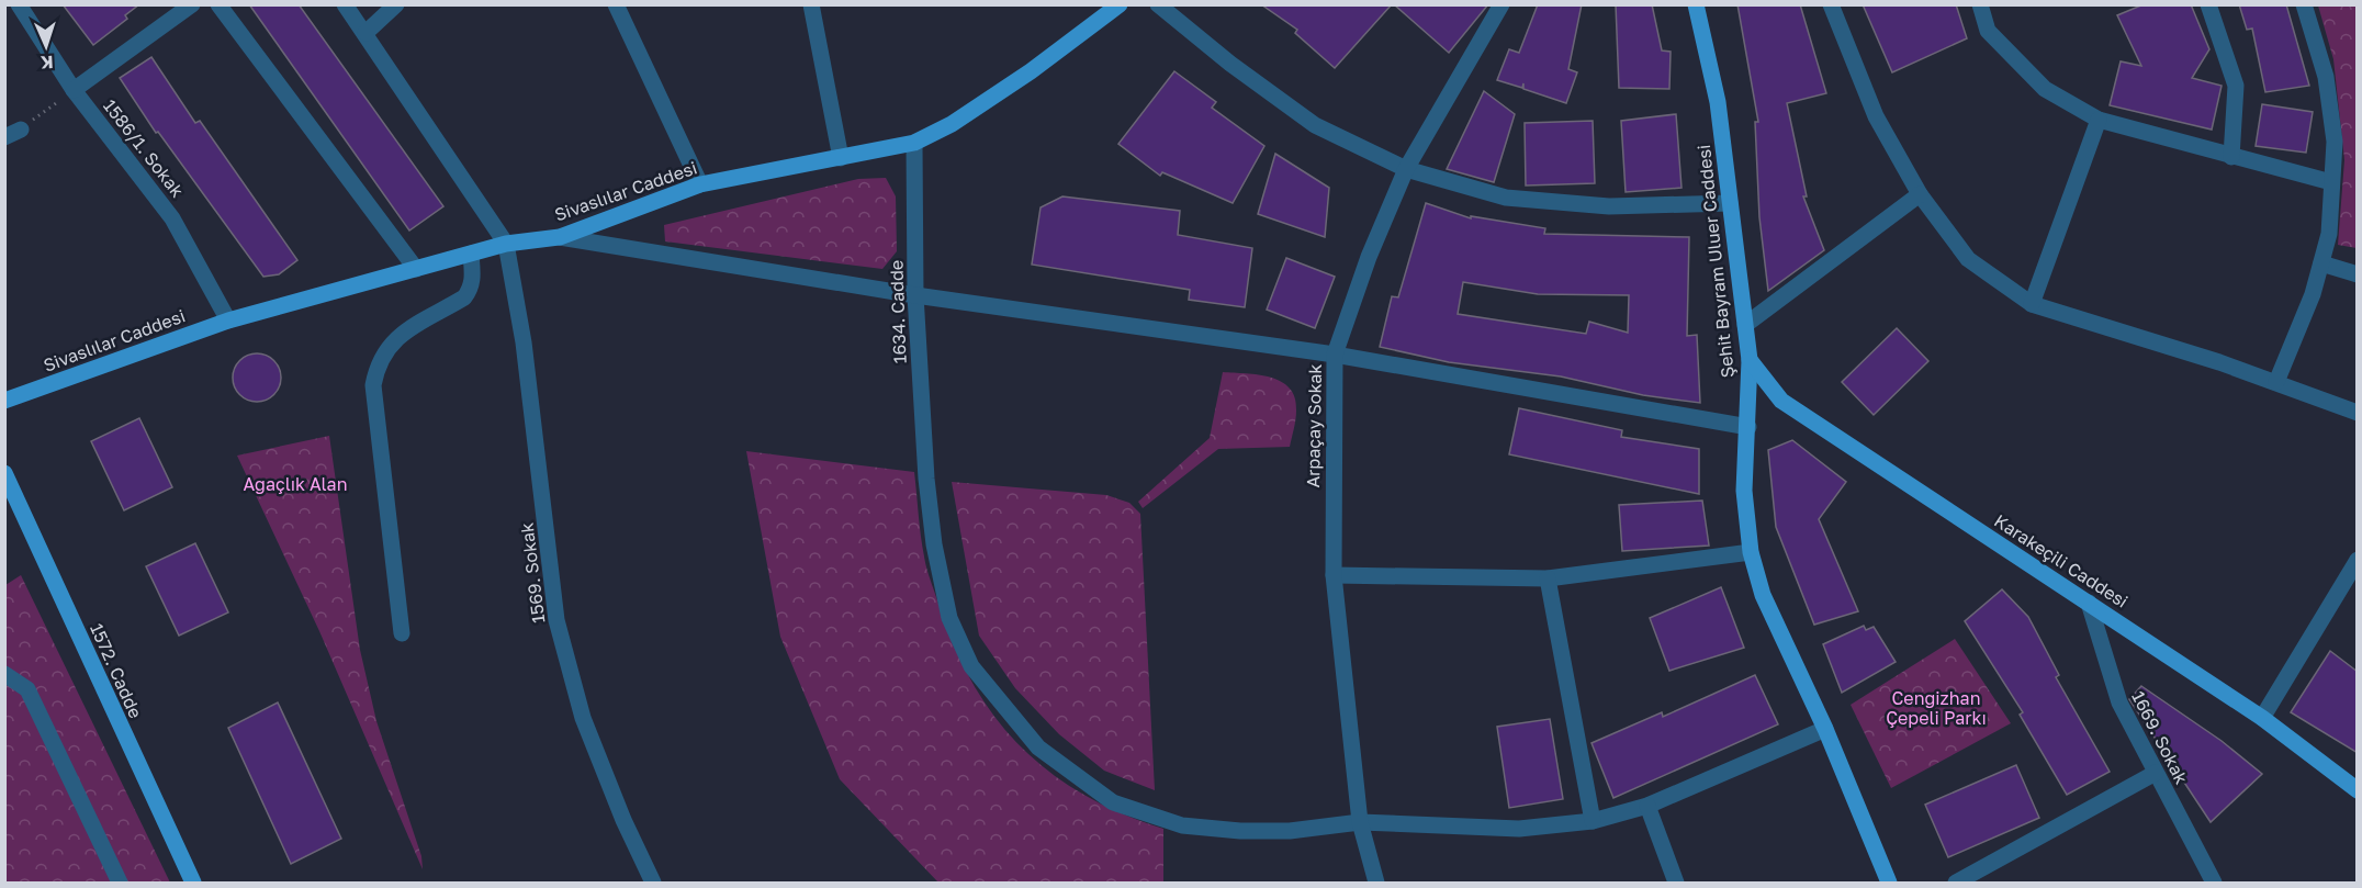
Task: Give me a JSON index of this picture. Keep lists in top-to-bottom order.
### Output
{
  "streets": {
    "main road": [
      "Sivaslılar Caddesi",
      "Şehit Bayram Uluer Caddesi",
      "Karakeçili Caddesi",
      "1572. Cadde"
    ],
    "street": [
      "1586/1. Sokak",
      "1634. Cadde",
      "Arpaçay Sokak",
      "1569. Sokak",
      "1669. Sokak"
    ]
  },
  "crossings": [
    ["1586/1. Sokak", "Sivaslılar Caddesi"],
    ["Sivaslılar Caddesi", "1634. Cadde"],
    ["Sivaslılar Caddesi", "1569. Sokak"],
    ["Şehit Bayram Uluer Caddesi", "1634. Cadde"],
    ["Şehit Bayram Uluer Caddesi", "Karakeçili Caddesi"],
    ["1634. Cadde", "Arpaçay Sokak"],
    ["Karakeçili Caddesi", "1669. Sokak"]
  ],
  "parks": ["Ağaçlık Alan", "Cengizhan Çepeli Parkı"],
  "north": "bottom"
}
